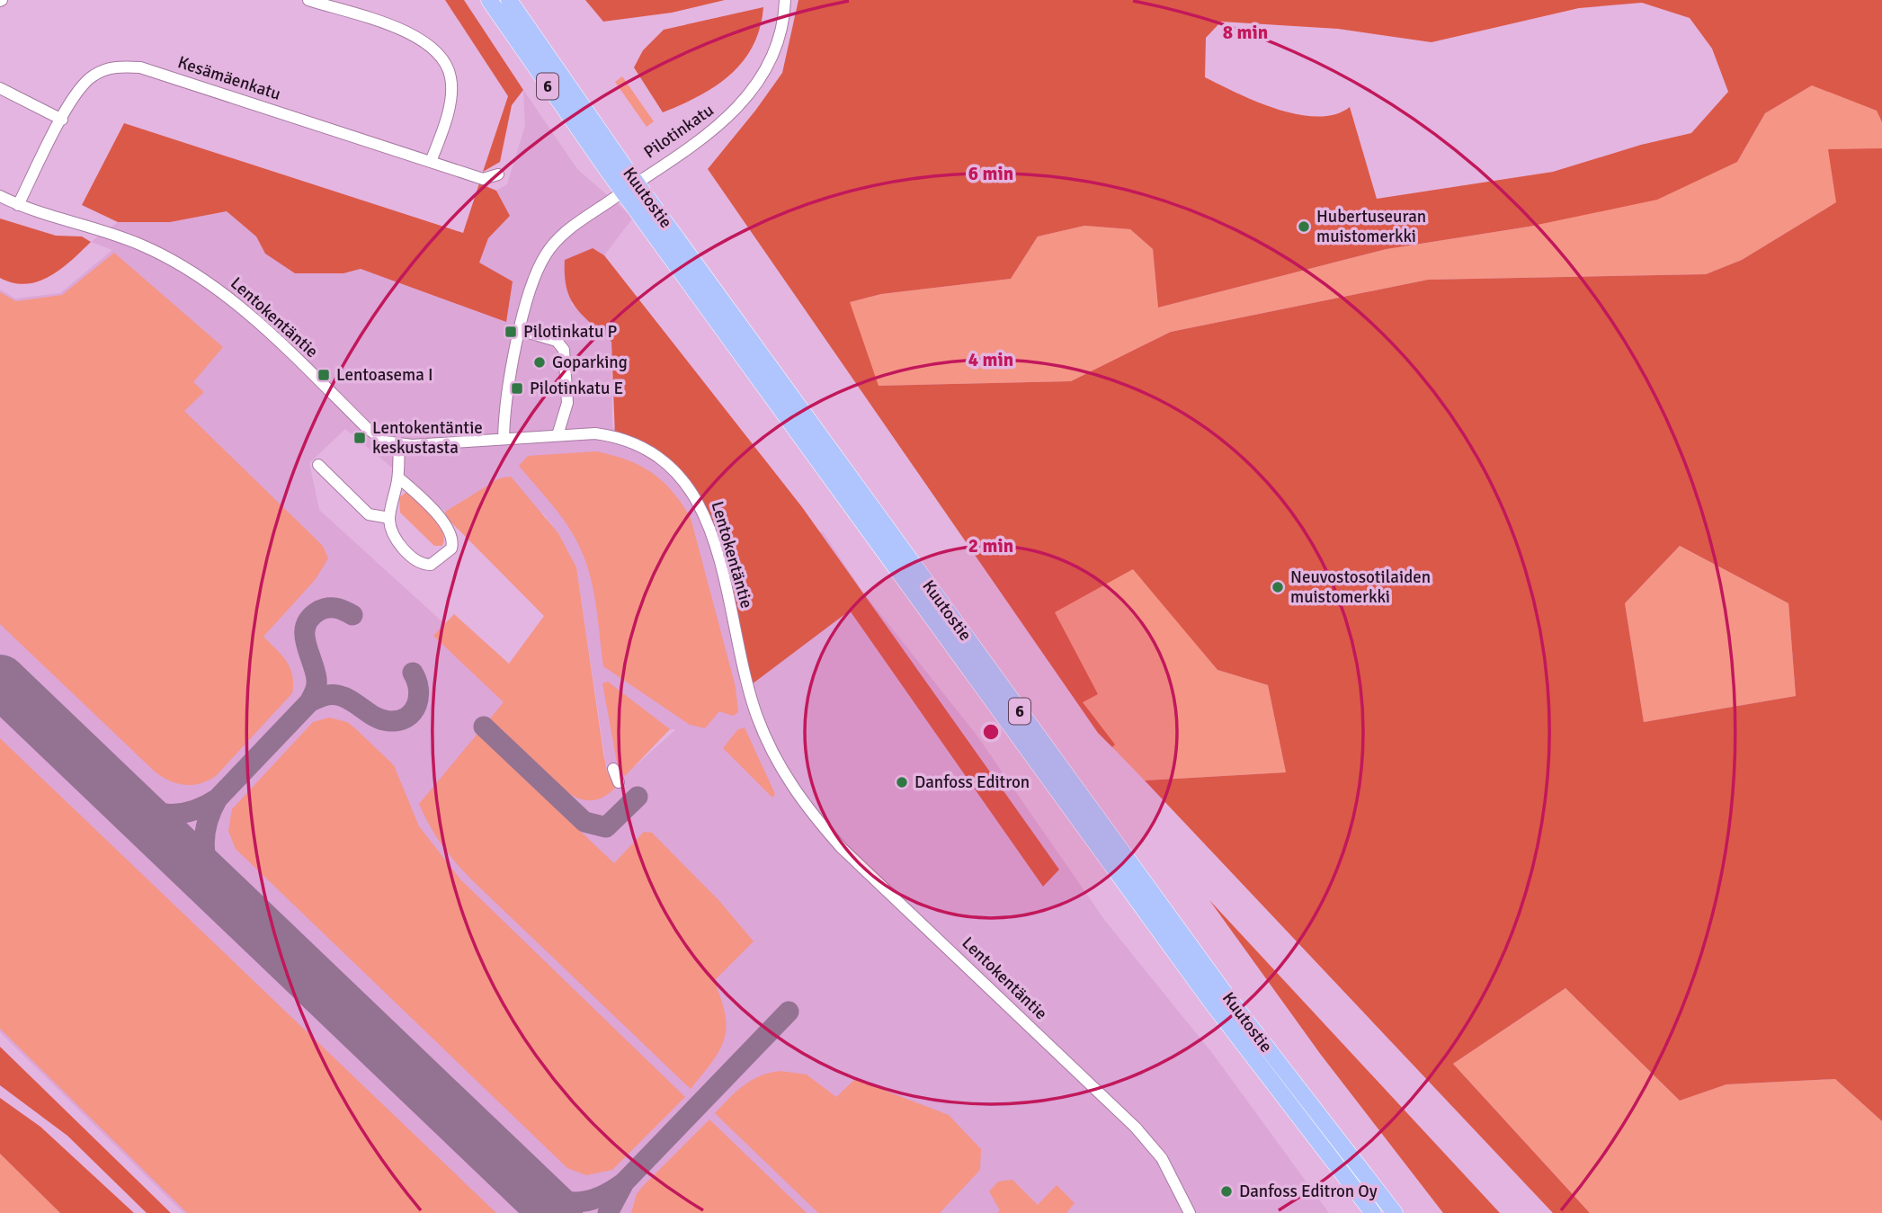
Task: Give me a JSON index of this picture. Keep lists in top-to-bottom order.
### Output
{
  "streets": {
    "highway": ["6", "Kuutostie"],
    "street": ["Kesämäenkatu", "Pilotinkatu", "Lentokentäntie"]
  },
  "crossings": [
    ["Kesämäenkatu", "Lentokentäntie"],
    ["Pilotinkatu", "Lentokentäntie"]
  ],
  "places": {
    "other": [
      "Hubertuseuran muistomerkki",
      "Goparking",
      "Neuvostosotilaiden muistomerkki",
      "Danfoss Editron",
      "Danfoss Editron Oy"
    ],
    "transit": [
      "Pilotinkatu P",
      "Lentoasema I",
      "Pilotinkatu E",
      "Lentokentäntie keskustasta"
    ]
  },
  "rings": [
    "8 min",
    "6 min",
    "4 min",
    "2 min"
  ]
}
